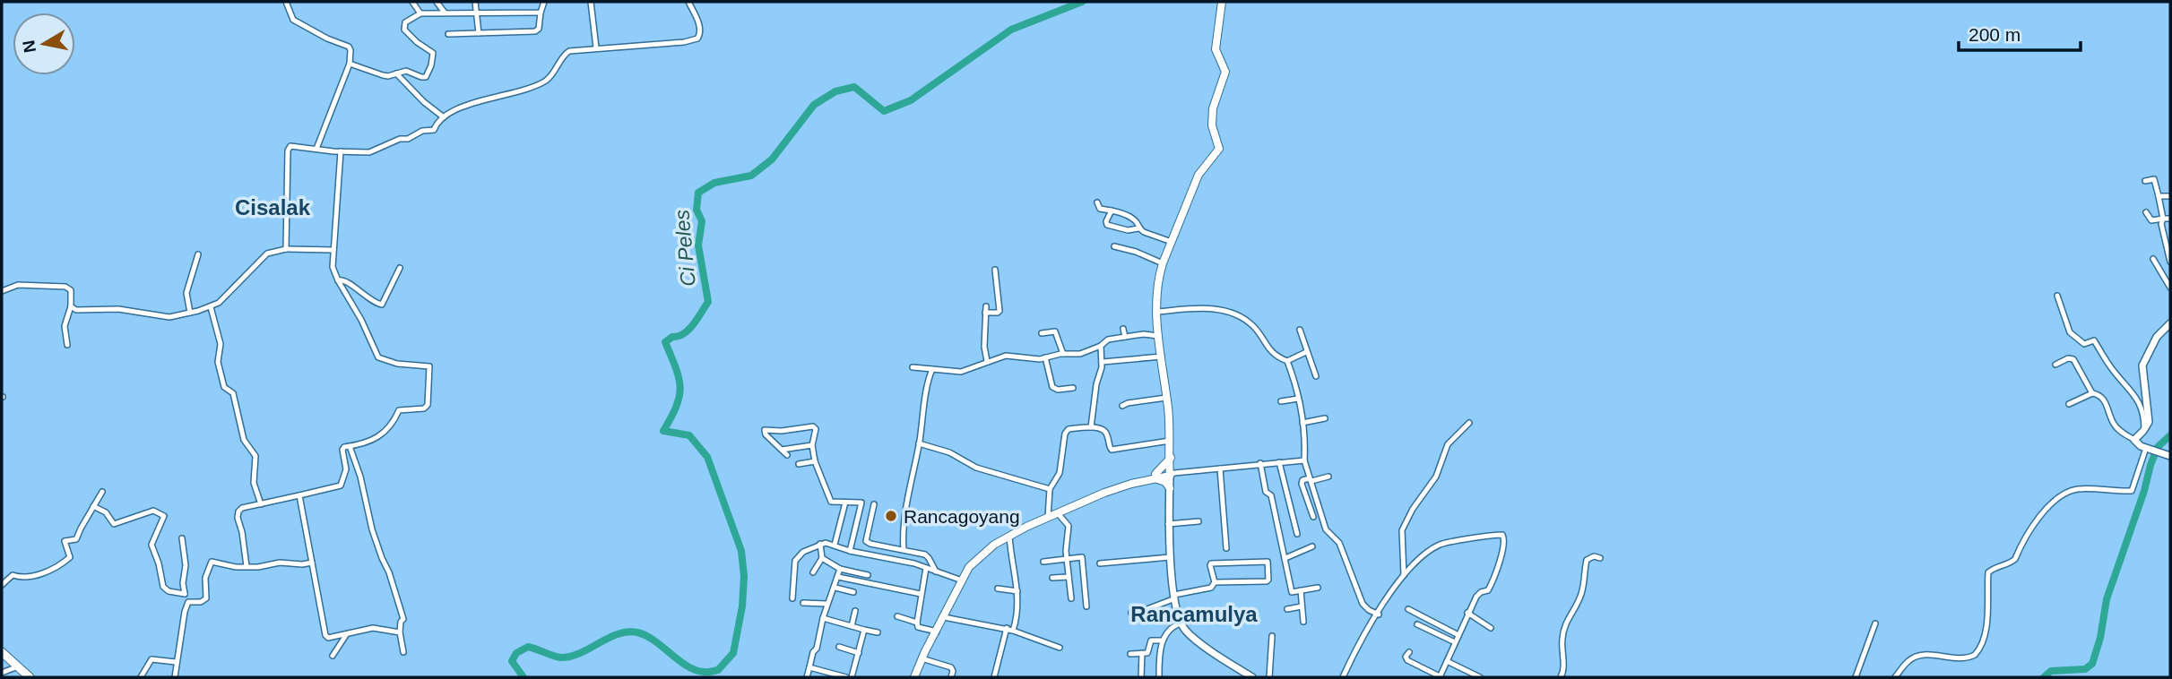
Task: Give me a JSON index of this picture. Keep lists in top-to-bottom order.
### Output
{
  "districts": ["Cisalak", "Rancamulya"],
  "water": ["Ci Peles"],
  "places": ["Rancagoyang"],
  "scale_bar": "200 m",
  "north": "left"
}
